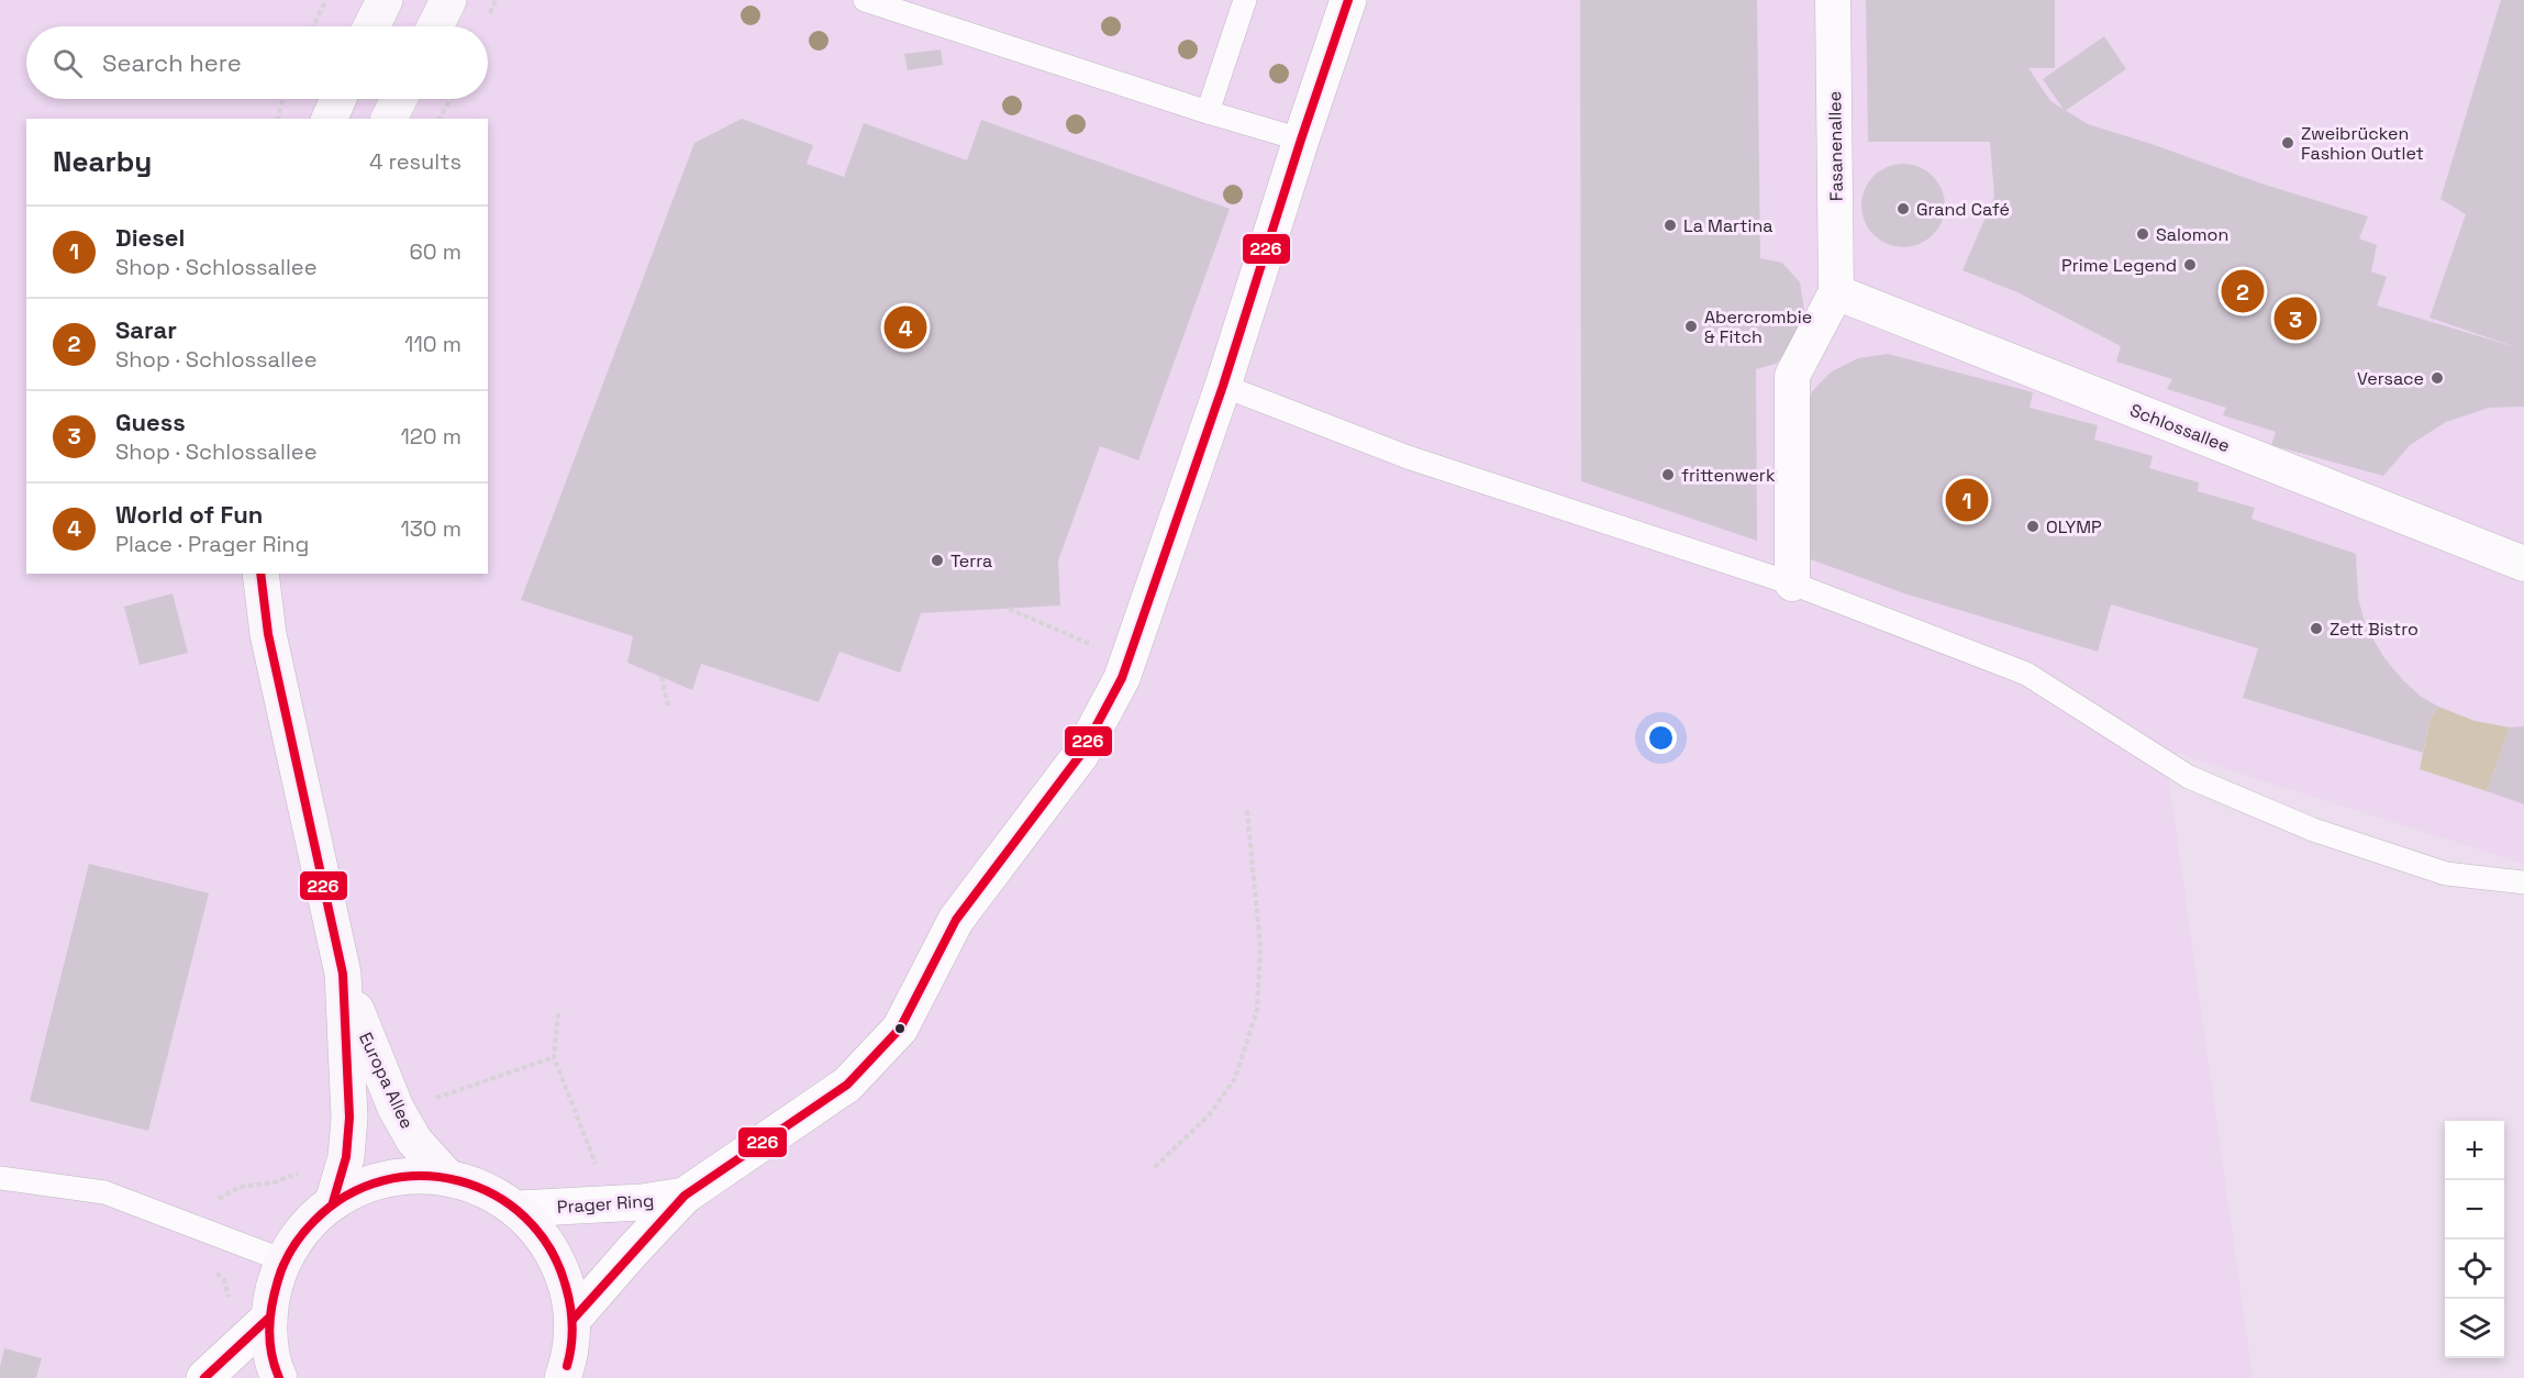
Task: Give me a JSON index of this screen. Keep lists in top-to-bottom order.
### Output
{
  "streets": {
    "main road": ["Europa Allee"],
    "street": ["Fasanenallee", "Schlossallee", "Prager Ring"]
  },
  "crossings": [
    ["Fasanenallee", "Schlossallee"]
  ],
  "places": [
    "Zweibrücken Fashion Outlet",
    "Grand Café",
    "La Martina",
    "Salomon",
    "Prime Legend",
    "Abercrombie & Fitch",
    "Versace",
    "frittenwerk",
    "OLYMP",
    "Terra",
    "Zett Bistro"
  ],
  "lines": ["transit line 226"],
  "page": {
    "search": "Search here",
    "heading": ["Nearby", "4 results"],
    "list": [
      {
        "mark": "1",
        "name": "Diesel",
        "note": "Shop · Schlossallee",
        "value": "60 m"
      },
      {
        "mark": "2",
        "name": "Sarar",
        "note": "Shop · Schlossallee",
        "value": "110 m"
      },
      {
        "mark": "3",
        "name": "Guess",
        "note": "Shop · Schlossallee",
        "value": "120 m"
      },
      {
        "mark": "4",
        "name": "World of Fun",
        "note": "Place · Prager Ring",
        "value": "130 m"
      }
    ],
    "pins": [
      "2",
      "3",
      "4",
      "1"
    ],
    "map_buttons": ["+", "−"]
  }
}
